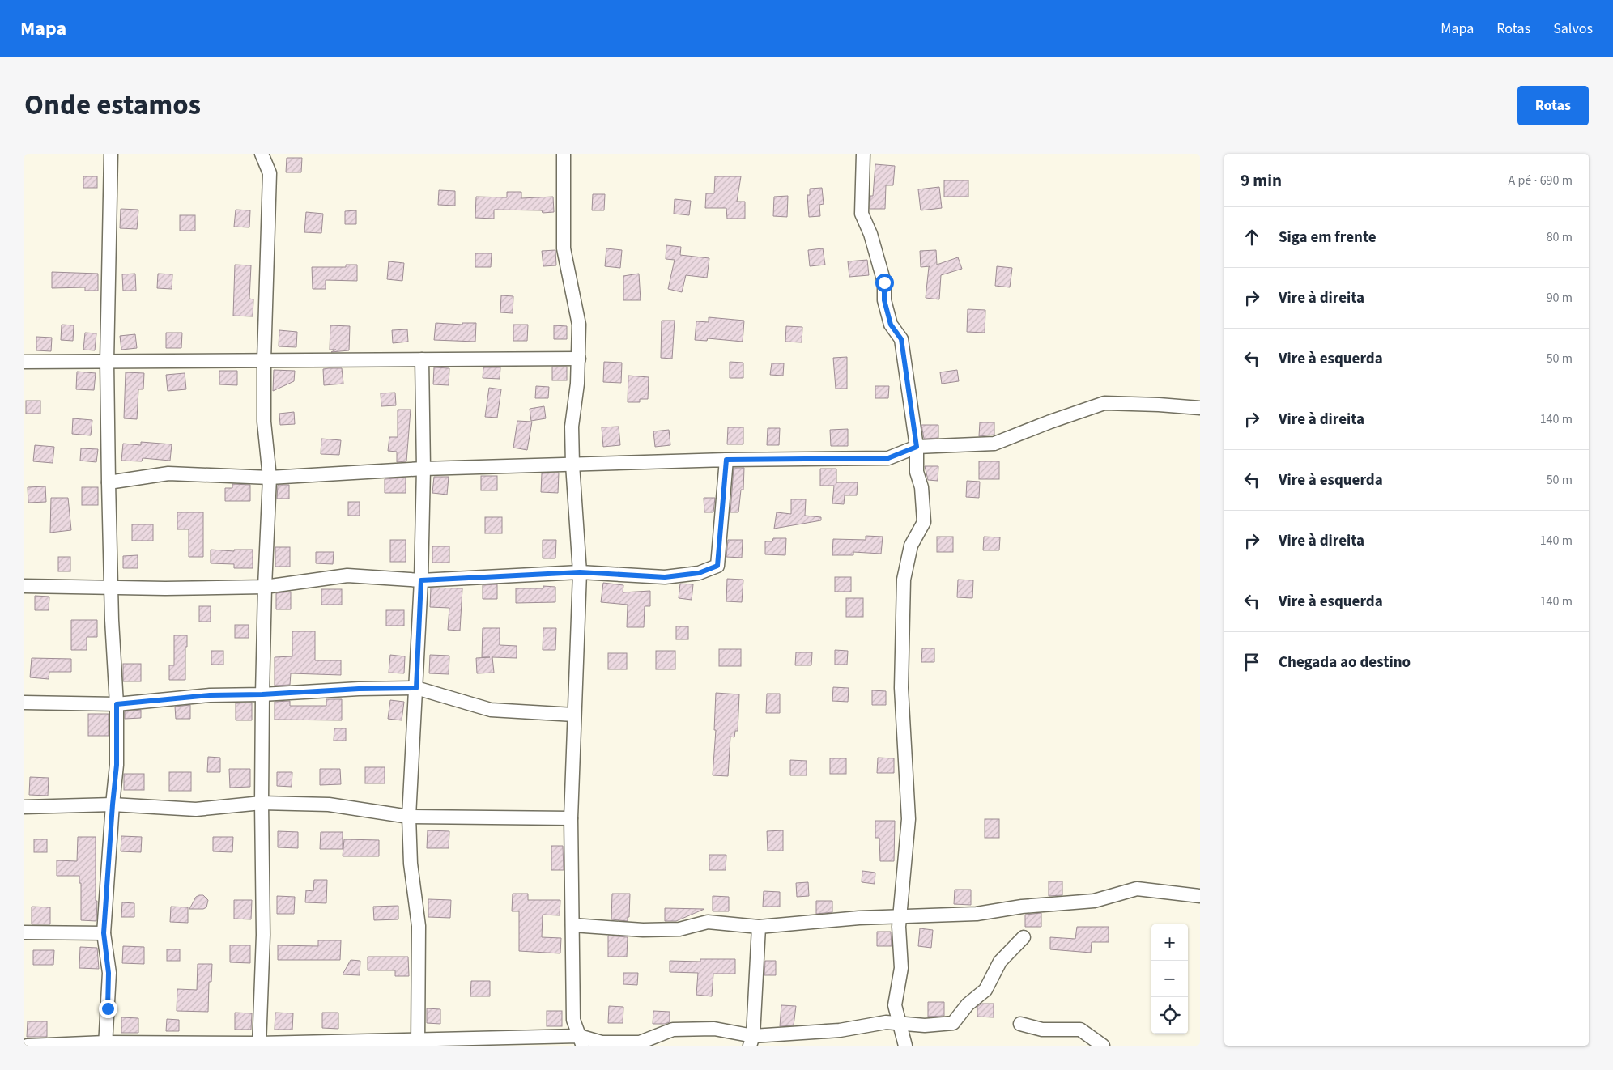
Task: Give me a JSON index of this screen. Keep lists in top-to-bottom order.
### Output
{
  "page": {
    "header": "Mapa",
    "nav": ["Mapa", "Rotas", "Salvos"],
    "title": "Onde estamos",
    "buttons": "Rotas",
    "heading": ["9 min", "A pé · 690 m"],
    "list": [
      ["Siga em frente", "80 m"],
      ["Vire à direita", "90 m"],
      ["Vire à esquerda", "50 m"],
      ["Vire à direita", "140 m"],
      ["Vire à esquerda", "50 m"],
      ["Vire à direita", "140 m"],
      ["Vire à esquerda", "140 m"],
      "Chegada ao destino"
    ],
    "map_buttons": ["+", "−"]
  }
}
